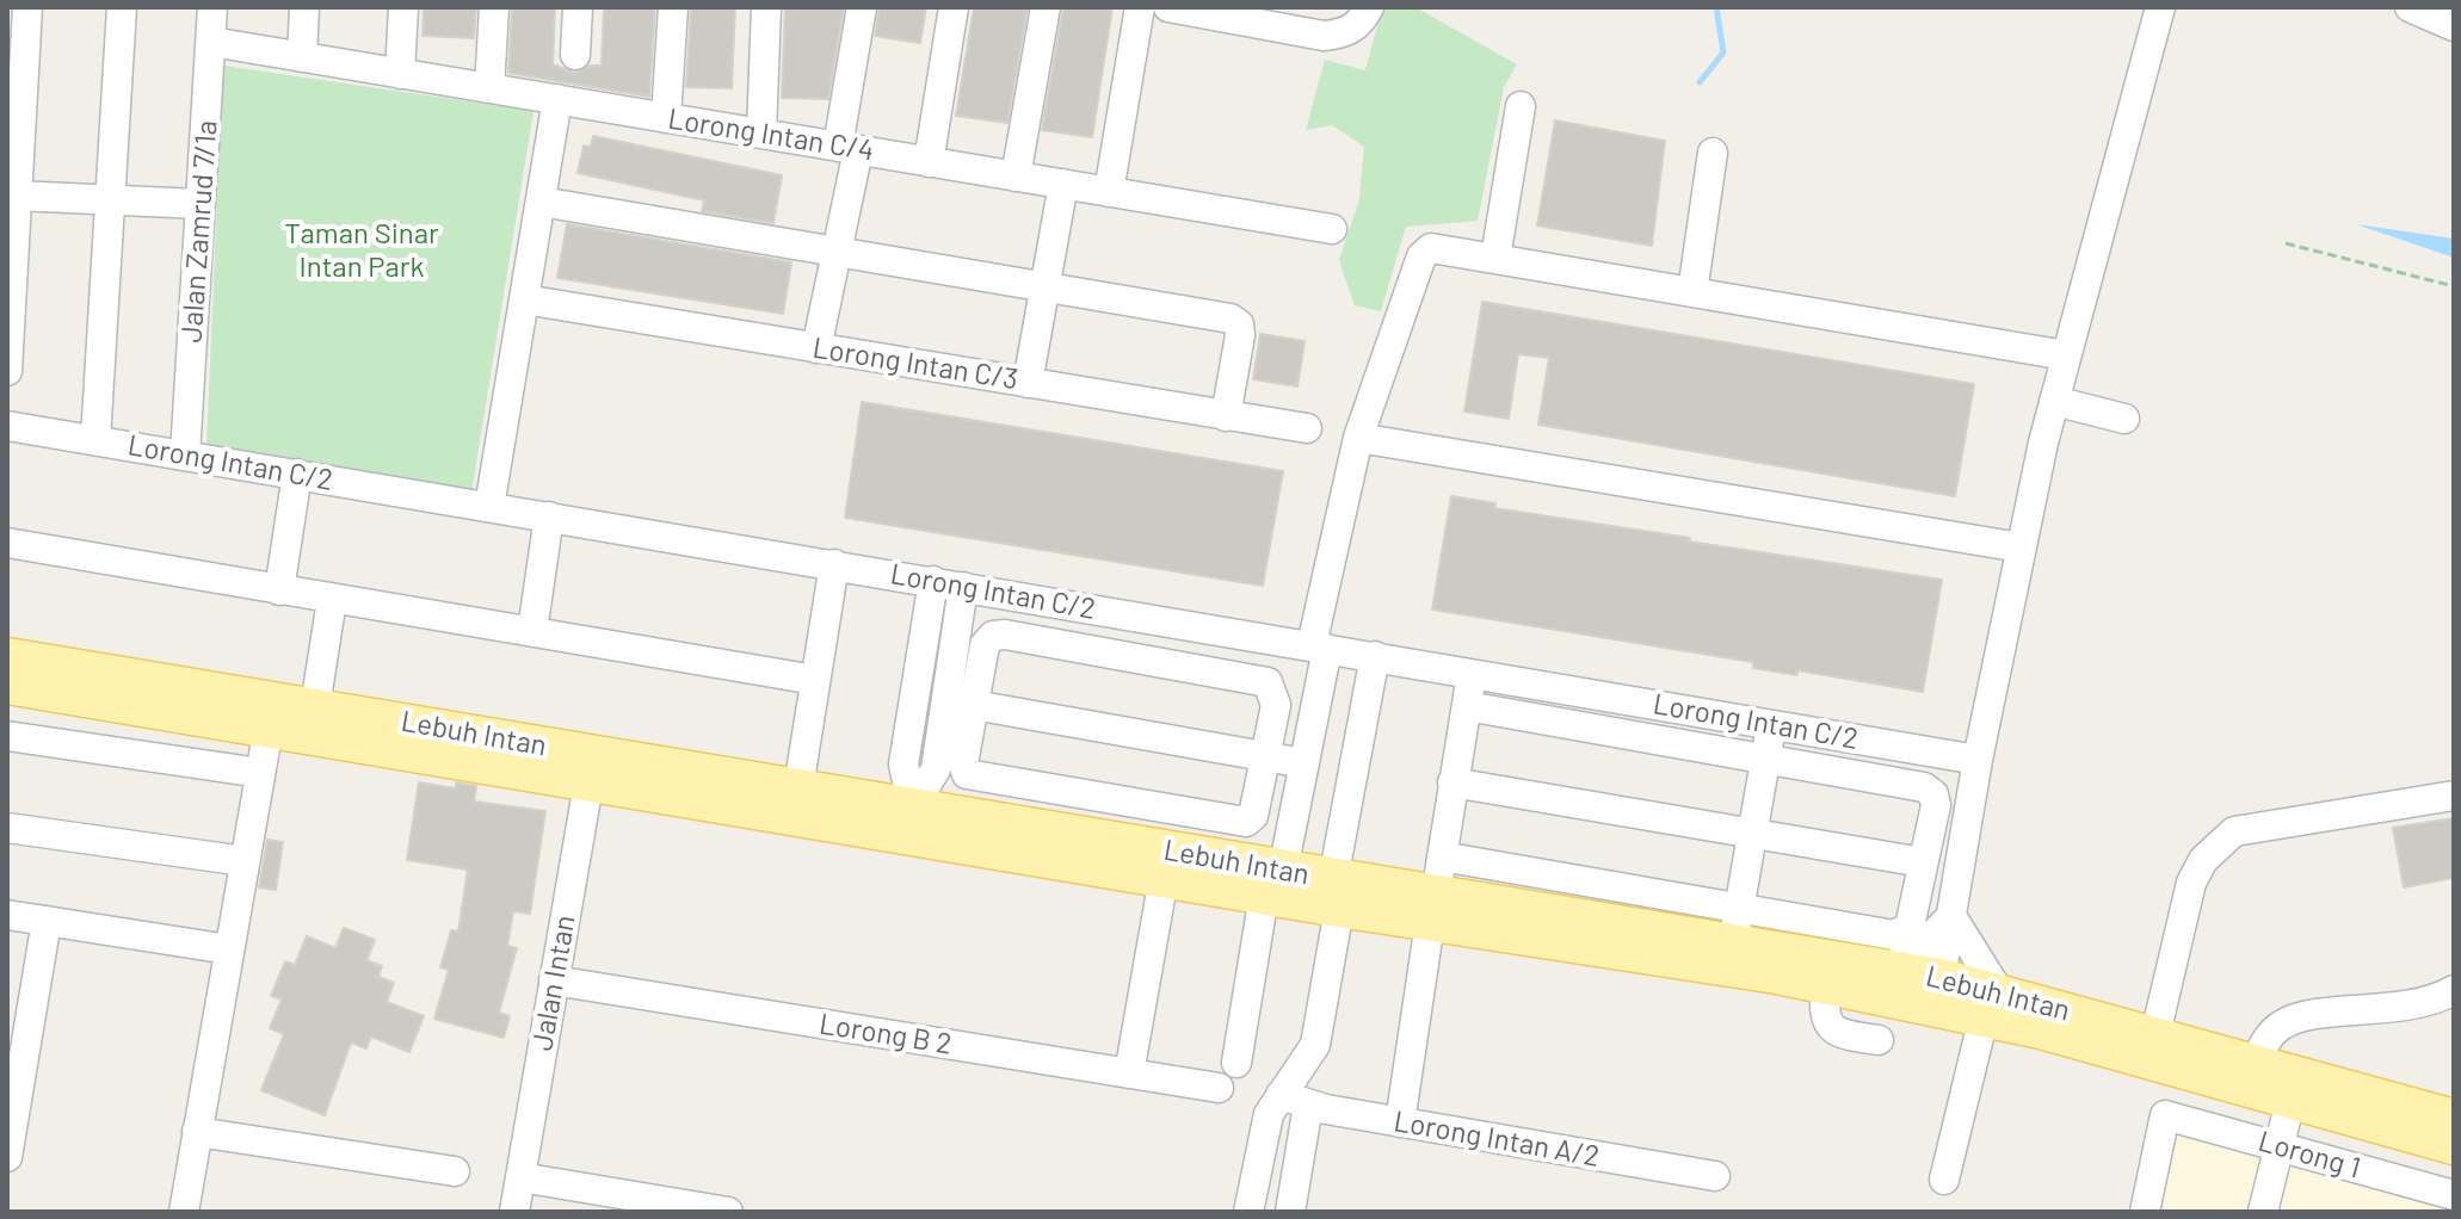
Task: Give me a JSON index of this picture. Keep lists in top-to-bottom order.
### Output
{
  "streets": {
    "main road": ["Lebuh Intan"],
    "street": [
      "Lorong Intan C/4",
      "Jalan Zamrud 7/1a",
      "Lorong Intan C/3",
      "Lorong Intan C/2",
      "Jalan Intan",
      "Lorong B 2",
      "Lorong Intan A/2",
      "Lorong 1"
    ]
  },
  "crossings": [
    ["Lorong Intan C/4", "Jalan Zamrud 7/1a"],
    ["Jalan Zamrud 7/1a", "Lorong Intan C/2"],
    ["Lebuh Intan", "Jalan Intan"],
    ["Jalan Intan", "Lorong B 2"]
  ],
  "parks": ["Taman Sinar Intan Park"]
}
